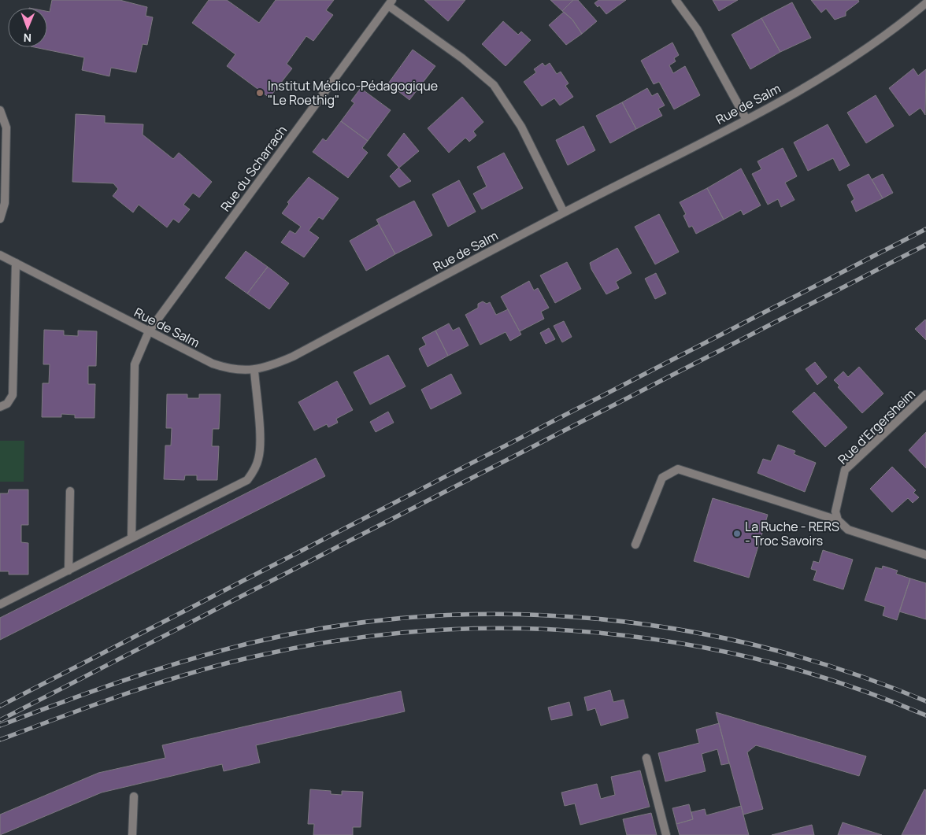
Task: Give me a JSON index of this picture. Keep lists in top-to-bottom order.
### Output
{
  "streets": {
    "street": ["Rue de Salm", "Rue du Scharrach", "Rue d'Ergersheim"]
  },
  "crossings": [
    ["Rue de Salm", "Rue du Scharrach"]
  ],
  "places": ["Institut Médico-Pédagogique \"Le Roethig\"", "La Ruche - RERS - Troc Savoirs"],
  "north": "bottom"
}
